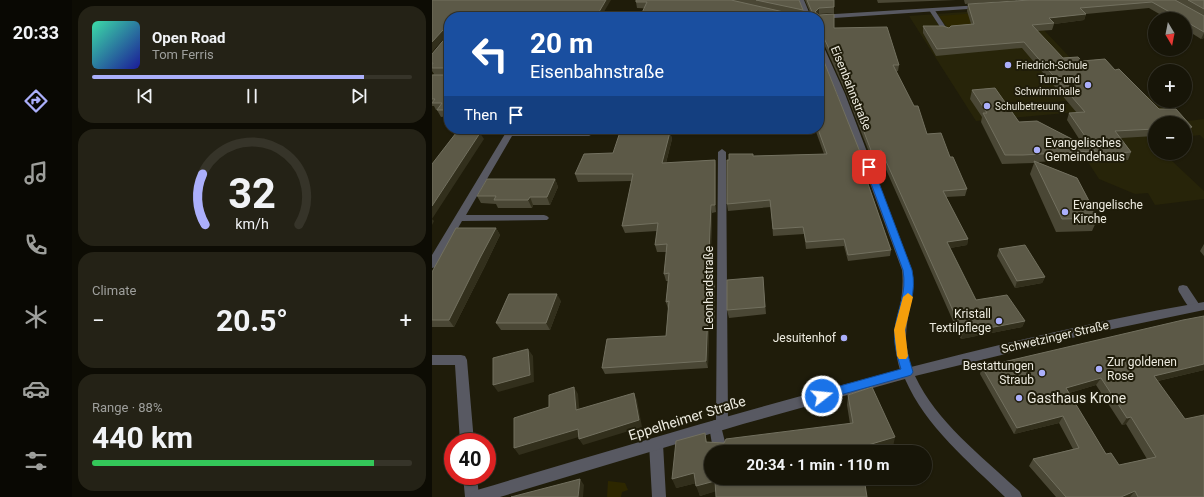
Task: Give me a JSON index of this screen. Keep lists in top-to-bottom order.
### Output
{
  "streets": {
    "street": [
      "Eisenbahnstraße",
      "Leonhardstraße",
      "Schwetzinger Straße",
      "Eppelheimer Straße"
    ]
  },
  "crossings": [
    ["Eisenbahnstraße", "Schwetzinger Straße"],
    ["Eisenbahnstraße", "Eppelheimer Straße"],
    ["Leonhardstraße", "Eppelheimer Straße"],
    ["Schwetzinger Straße", "Eppelheimer Straße"]
  ],
  "places": [
    "Friedrich-Schule",
    "Turn- und Schwimmhalle",
    "Schulbetreuung",
    "Evangelisches Gemeindehaus",
    "Evangelische Kirche",
    "Kristall Textilpflege",
    "Jesuitenhof",
    "Zur goldenen Rose",
    "Bestattungen Straub",
    "Gasthaus Krone"
  ],
  "north": "bottom",
  "page": {
    "tabs": "20:33",
    "map_buttons": ["+", "−"],
    "turn": ["20 m", "Eisenbahnstraße"],
    "song": ["Open Road", "Tom Ferris"],
    "then": "Then",
    "tile": [
      "Climate",
      ["Range · 88%", "440 km"]
    ],
    "heat": ["−", "20.5°", "+"],
    "limit": "40",
    "trip": "20:34 · 1 min · 110 m",
    "gauge": ["32", "km/h"]
  }
}
